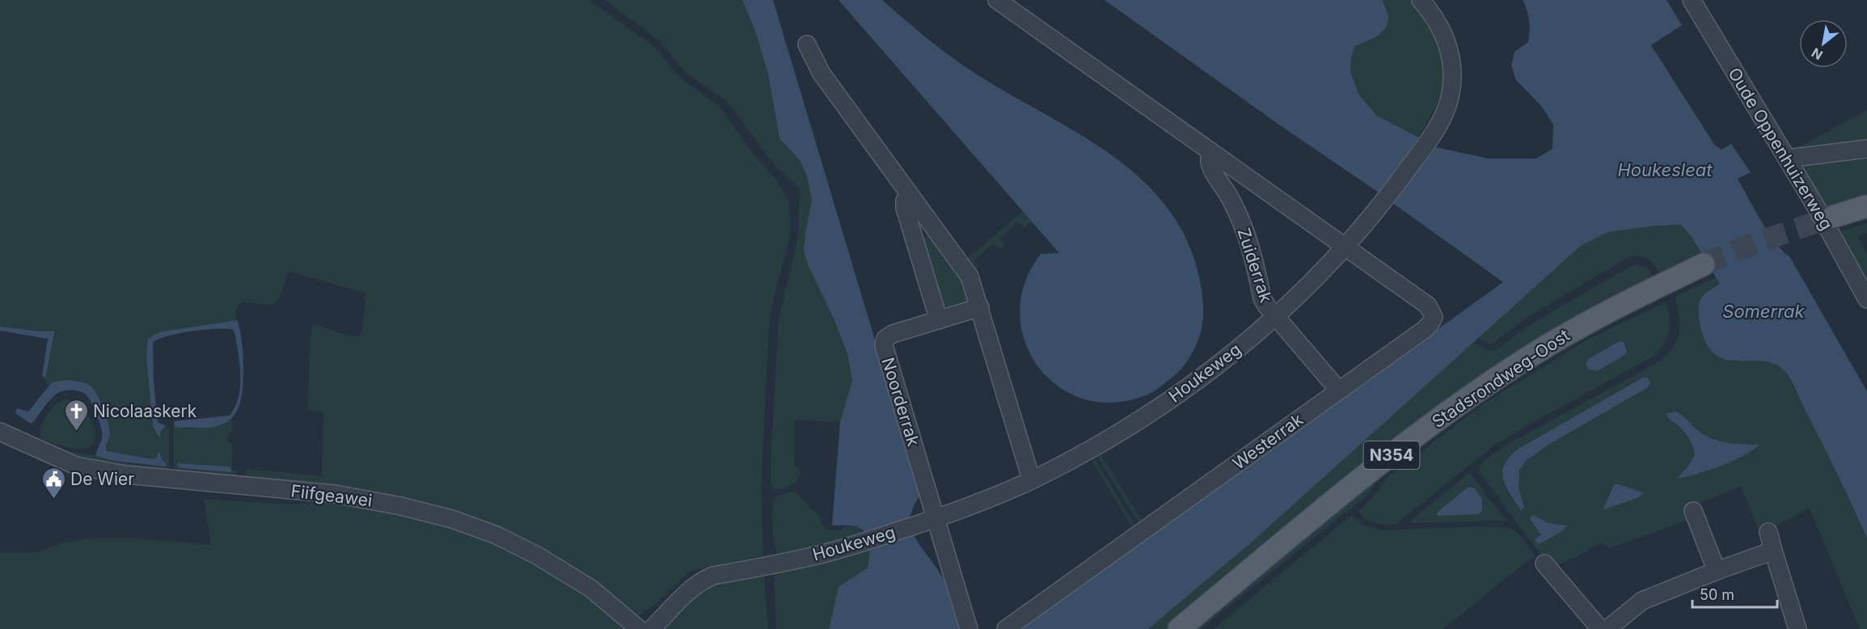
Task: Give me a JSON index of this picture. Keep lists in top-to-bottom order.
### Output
{
  "streets": {
    "main road": ["Stadsrondweg-Oost", "N354"],
    "street": [
      "Oude Oppenhuizerweg",
      "Zuiderrak",
      "Houkeweg",
      "Noorderrak",
      "Westerrak",
      "Fiifgeawei"
    ]
  },
  "crossings": [
    ["Zuiderrak", "Houkeweg"],
    ["Zuiderrak", "Westerrak"],
    ["Houkeweg", "Noorderrak"],
    ["Houkeweg", "Westerrak"]
  ],
  "water": ["Houkesleat", "Somerrak"],
  "places": {
    "church": ["Nicolaaskerk"],
    "public building": ["De Wier"]
  },
  "scale_bar": "50 m",
  "north": "bottom left"
}
